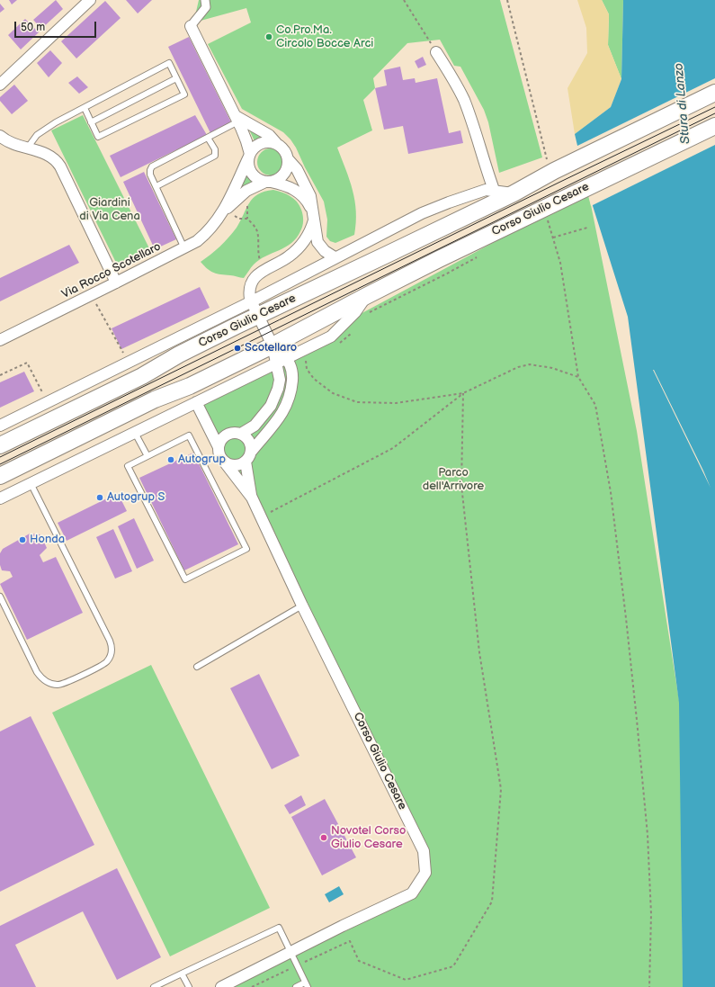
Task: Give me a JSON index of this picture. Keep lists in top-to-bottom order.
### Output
{
  "streets": {
    "main road": ["Corso Giulio Cesare"],
    "street": ["Via Rocco Scotellaro"]
  },
  "water": ["Stura di Lanzo"],
  "parks": ["Giardini di Via Cena", "Parco dell'Arrivore"],
  "places": [
    "Co.Pro.Ma. Circolo Bocce Arci",
    "Scotellaro",
    "Autogrup",
    "Autogrup S",
    "Honda",
    "Novotel Corso Giulio Cesare"
  ],
  "scale_bar": "50 m"
}
